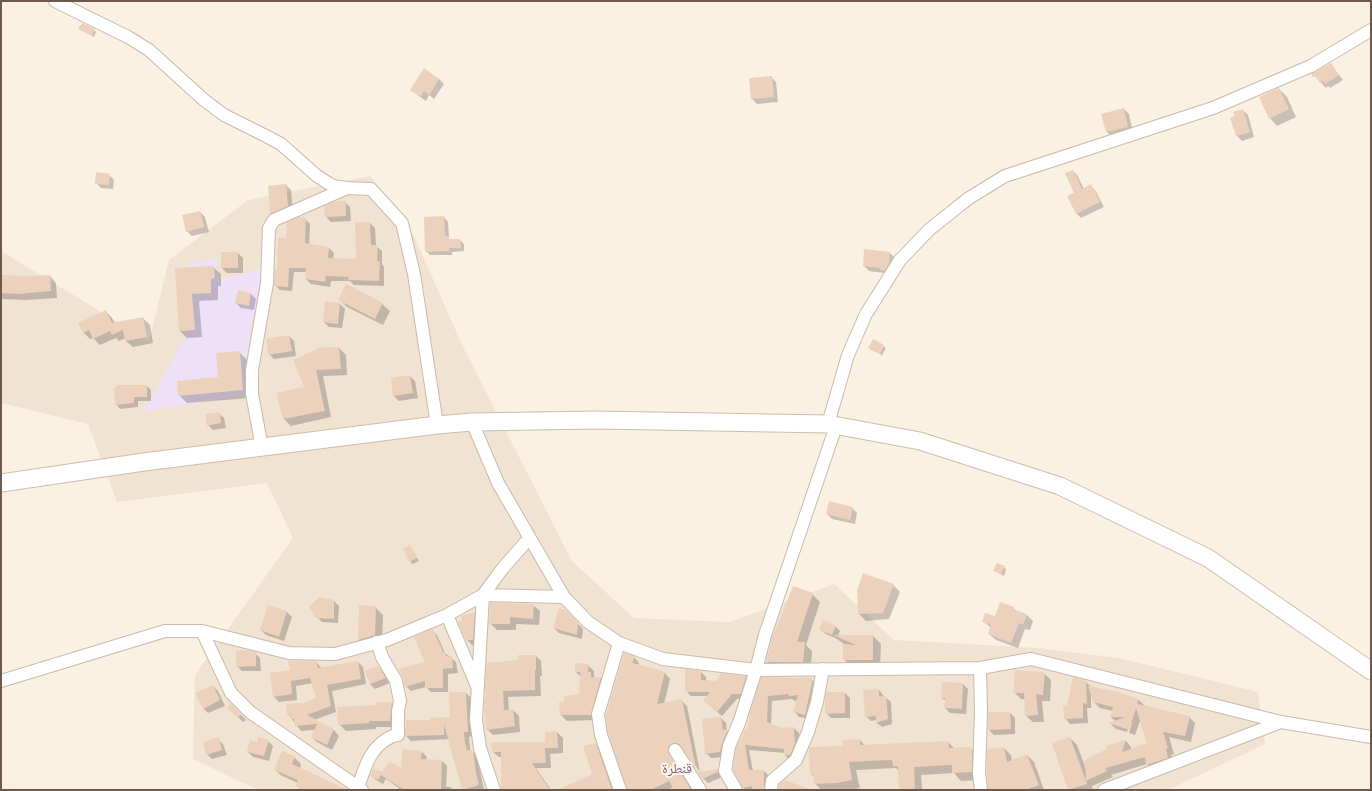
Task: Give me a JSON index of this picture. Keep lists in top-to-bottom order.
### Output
{
  "districts": ["قنطرة"]
}
